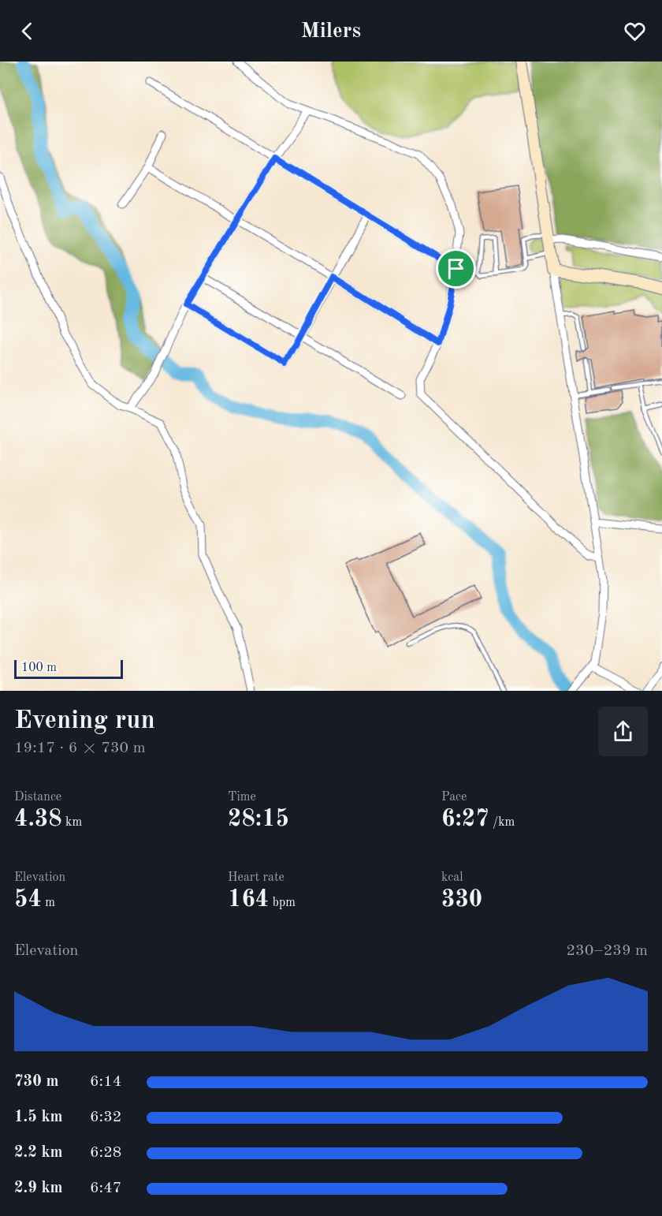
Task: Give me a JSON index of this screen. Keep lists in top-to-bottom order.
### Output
{
  "scale_bar": "100 m",
  "page": {
    "header": "Milers",
    "scale": "100 m",
    "heading": ["Evening run", "19:17 · 6 × 730 m"],
    "stats": [
      ["Distance", "4.38 km"],
      ["Time", "28:15"],
      ["Pace", "6:27 /km"],
      ["Elevation", "54 m"],
      ["Heart rate", "164 bpm"],
      ["kcal", "330"]
    ],
    "chart": ["Elevation", "230–239 m"],
    "list": [
      {
        "name": "730 m",
        "note": "6:14"
      },
      {
        "name": "1.5 km",
        "note": "6:32"
      },
      {
        "name": "2.2 km",
        "note": "6:28"
      },
      {
        "name": "2.9 km",
        "note": "6:47"
      }
    ]
  }
}
